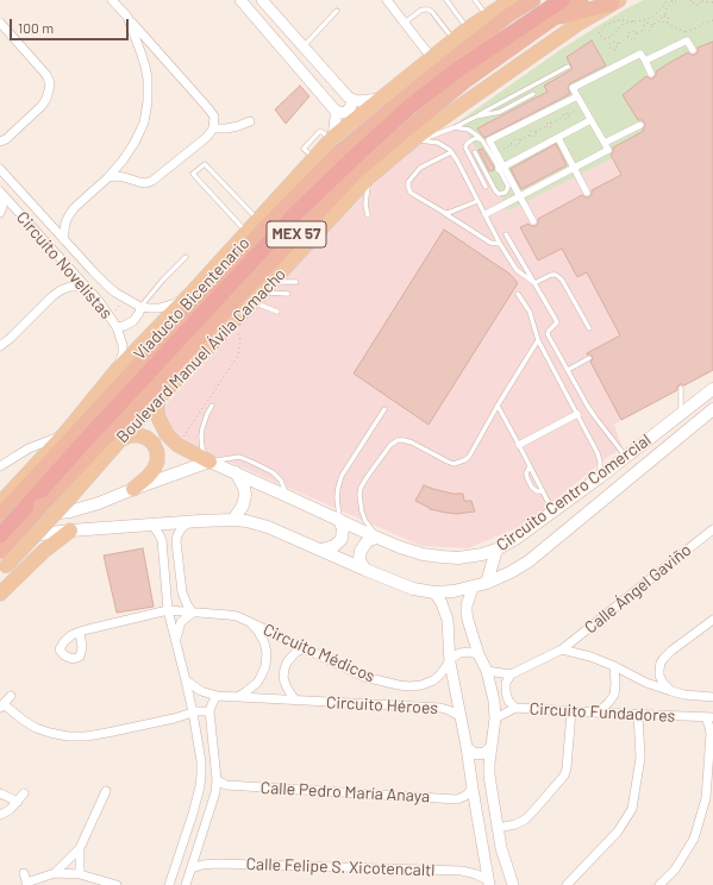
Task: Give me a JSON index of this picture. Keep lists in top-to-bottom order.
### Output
{
  "streets": {
    "highway": ["MEX 57", "Viaducto Bicentenario", "Boulevard Manuel Ávila Camacho"],
    "main road": ["Circuito Centro Comercial"],
    "street": [
      "Circuito Novelistas",
      "Calle Ángel Gaviño",
      "Circuito Médicos",
      "Circuito Héroes",
      "Circuito Fundadores",
      "Calle Pedro María Anaya",
      "Calle Felipe S. Xicotencaltl"
    ]
  },
  "crossings": [
    ["Circuito Médicos", "Circuito Héroes"],
    ["Circuito Héroes", "Calle Pedro María Anaya"],
    ["Circuito Héroes", "Calle Felipe S. Xicotencaltl"]
  ],
  "scale_bar": "100 m"
}
